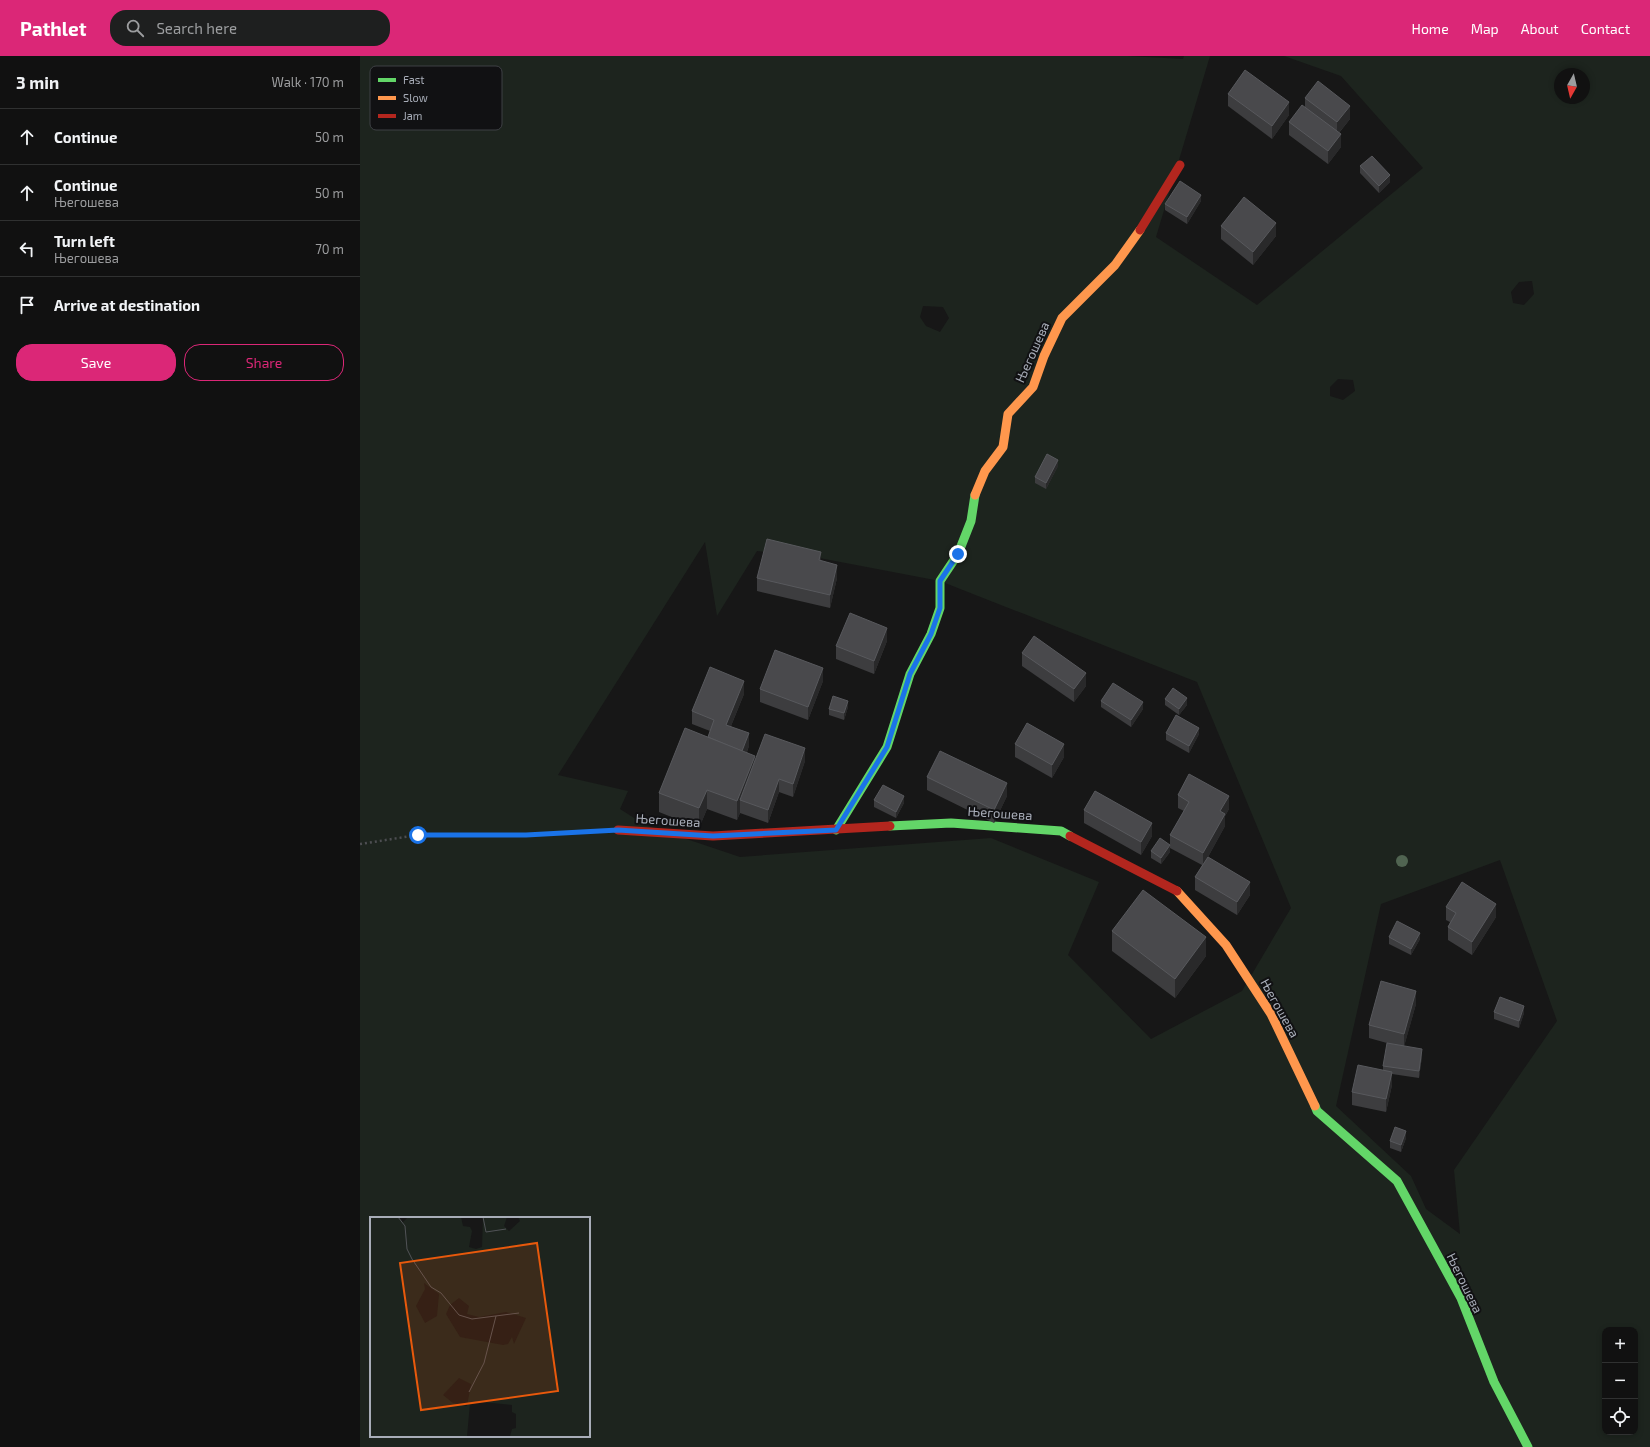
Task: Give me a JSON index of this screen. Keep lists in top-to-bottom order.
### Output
{
  "streets": {
    "street": ["Његошева"]
  },
  "legend": ["Fast", "Slow", "Jam"],
  "north": "bottom",
  "page": {
    "header": "Pathlet",
    "search": "Search here",
    "nav": [
      "Home",
      "Map",
      "About",
      "Contact"
    ],
    "heading": ["3 min", "Walk · 170 m"],
    "list": [
      ["Continue", "50 m"],
      ["Continue", "Његошева", "50 m"],
      ["Turn left", "Његошева", "70 m"],
      "Arrive at destination"
    ],
    "buttons": ["Save", "Share"],
    "map_buttons": ["+", "−"]
  }
}
